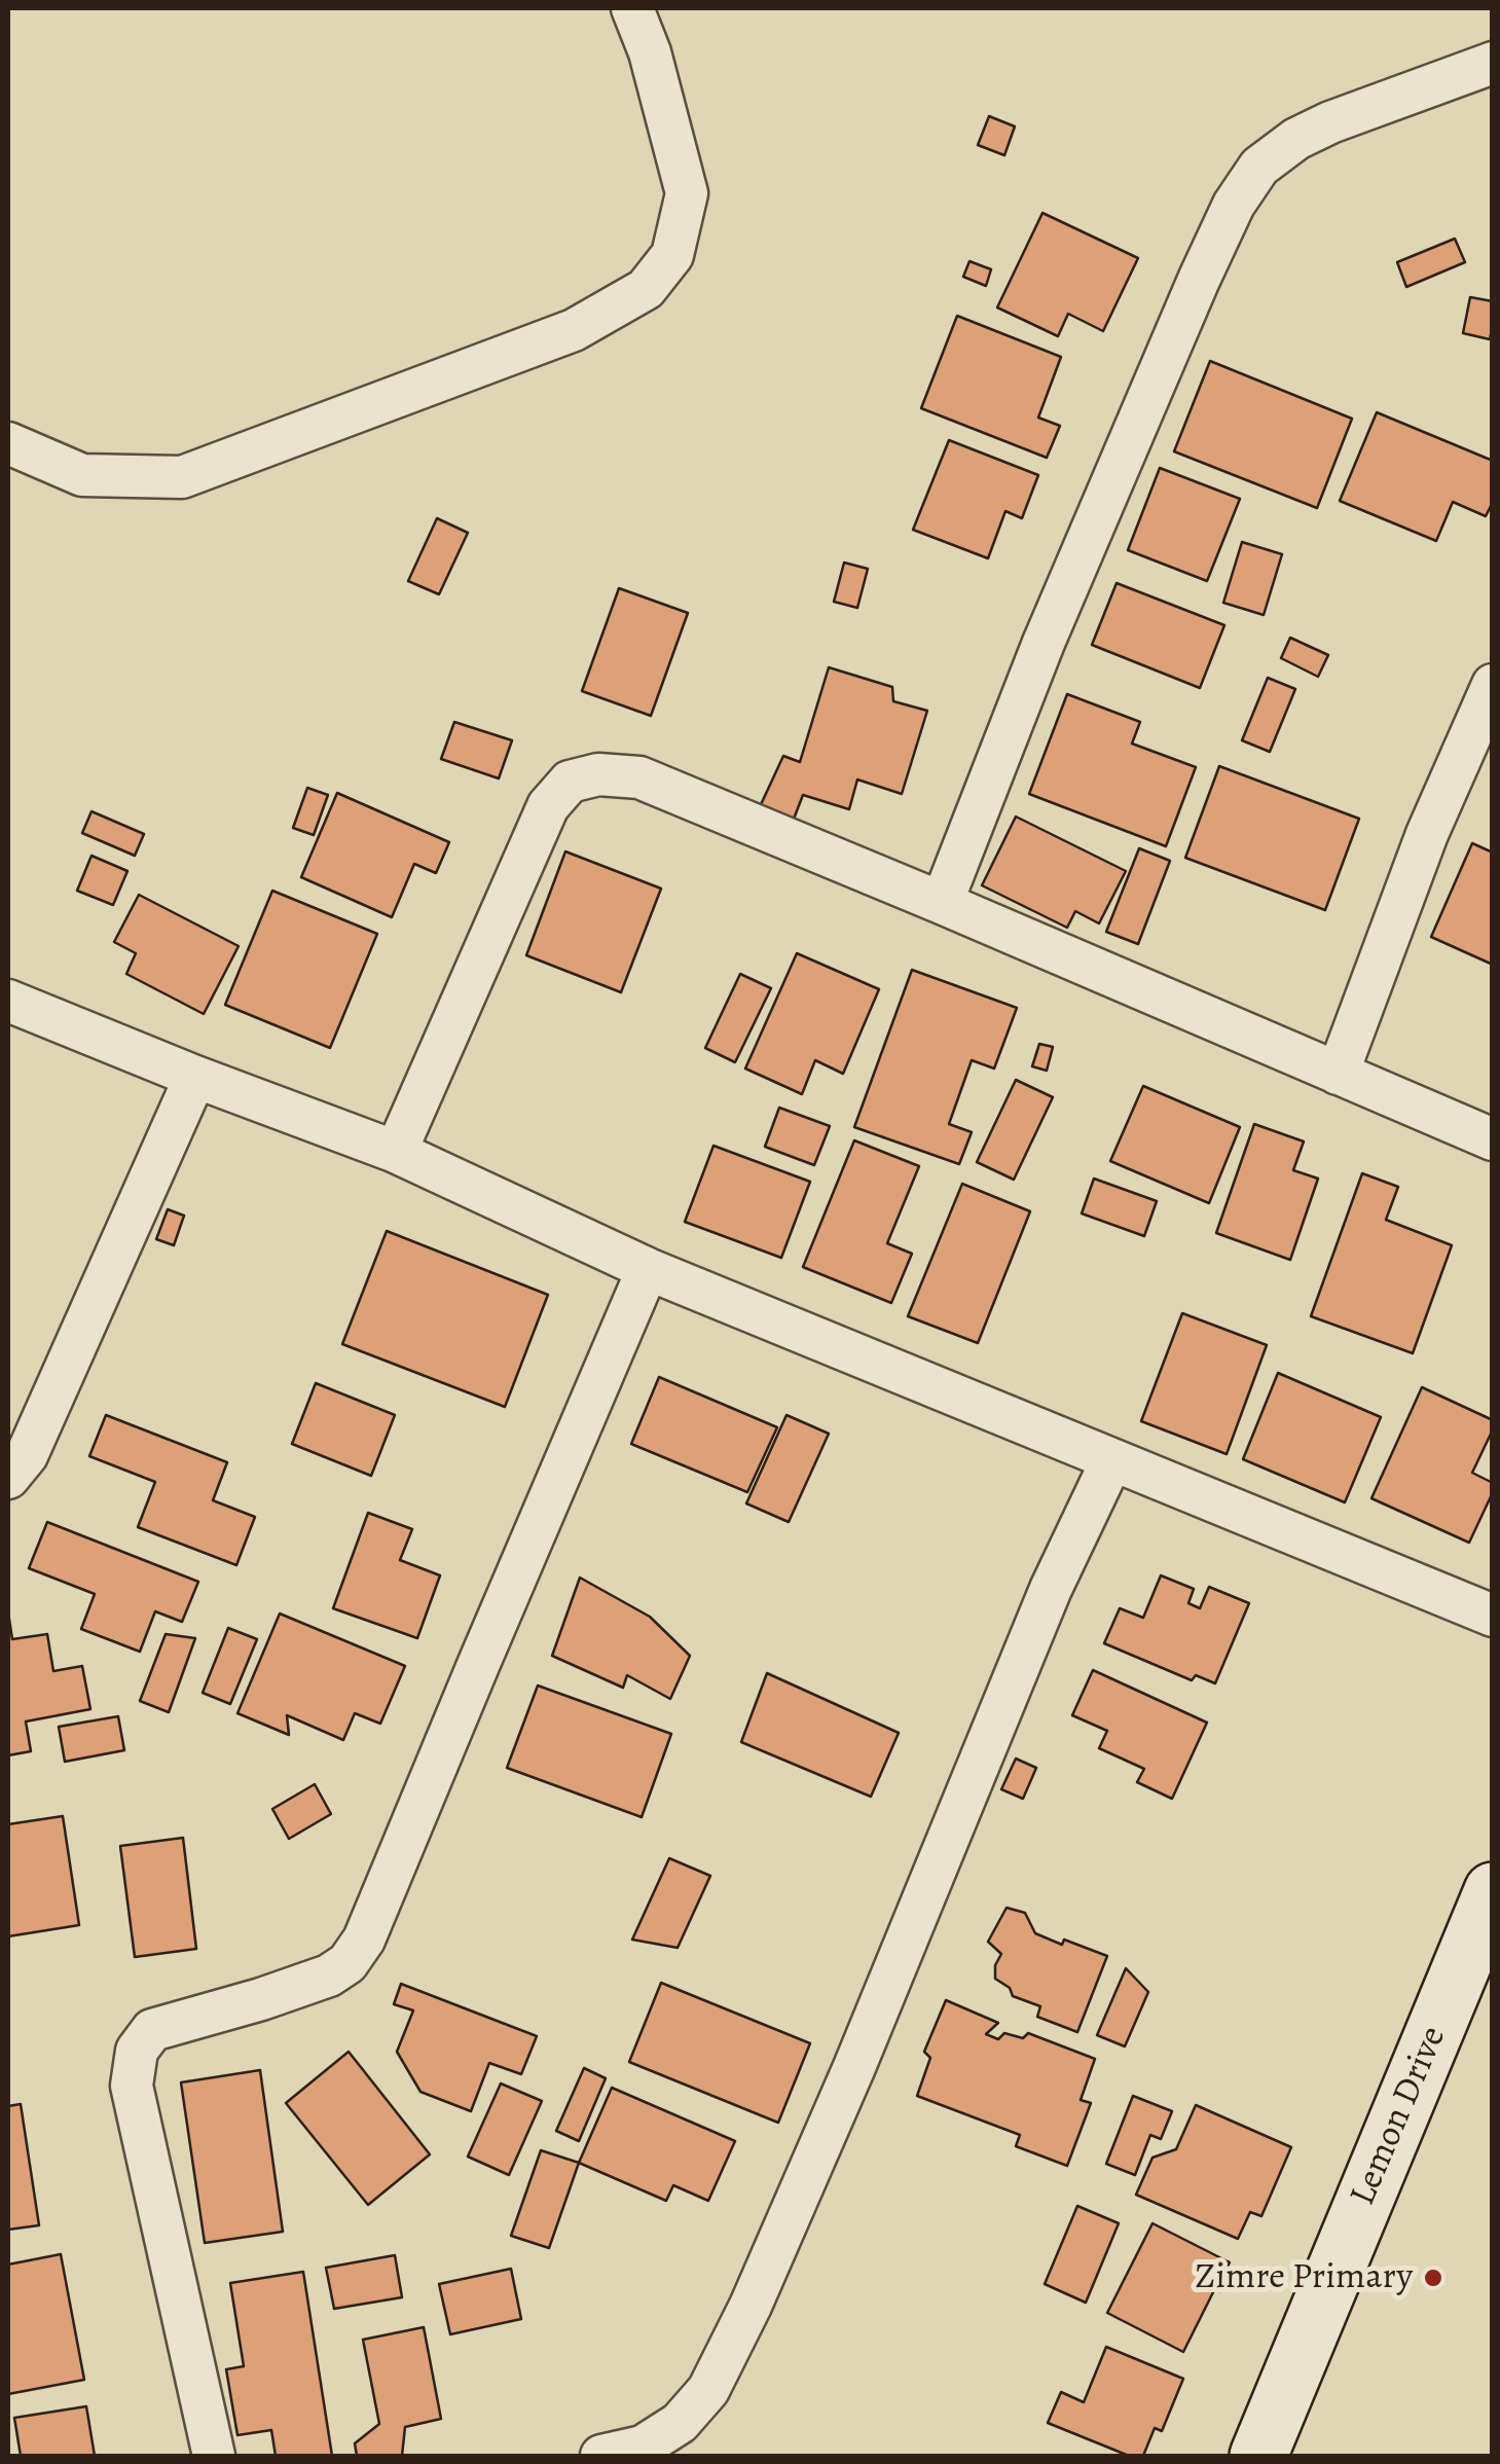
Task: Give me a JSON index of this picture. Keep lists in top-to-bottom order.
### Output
{
  "streets": {
    "street": ["Lemon Drive"]
  },
  "places": ["Zimre Primary"]
}
